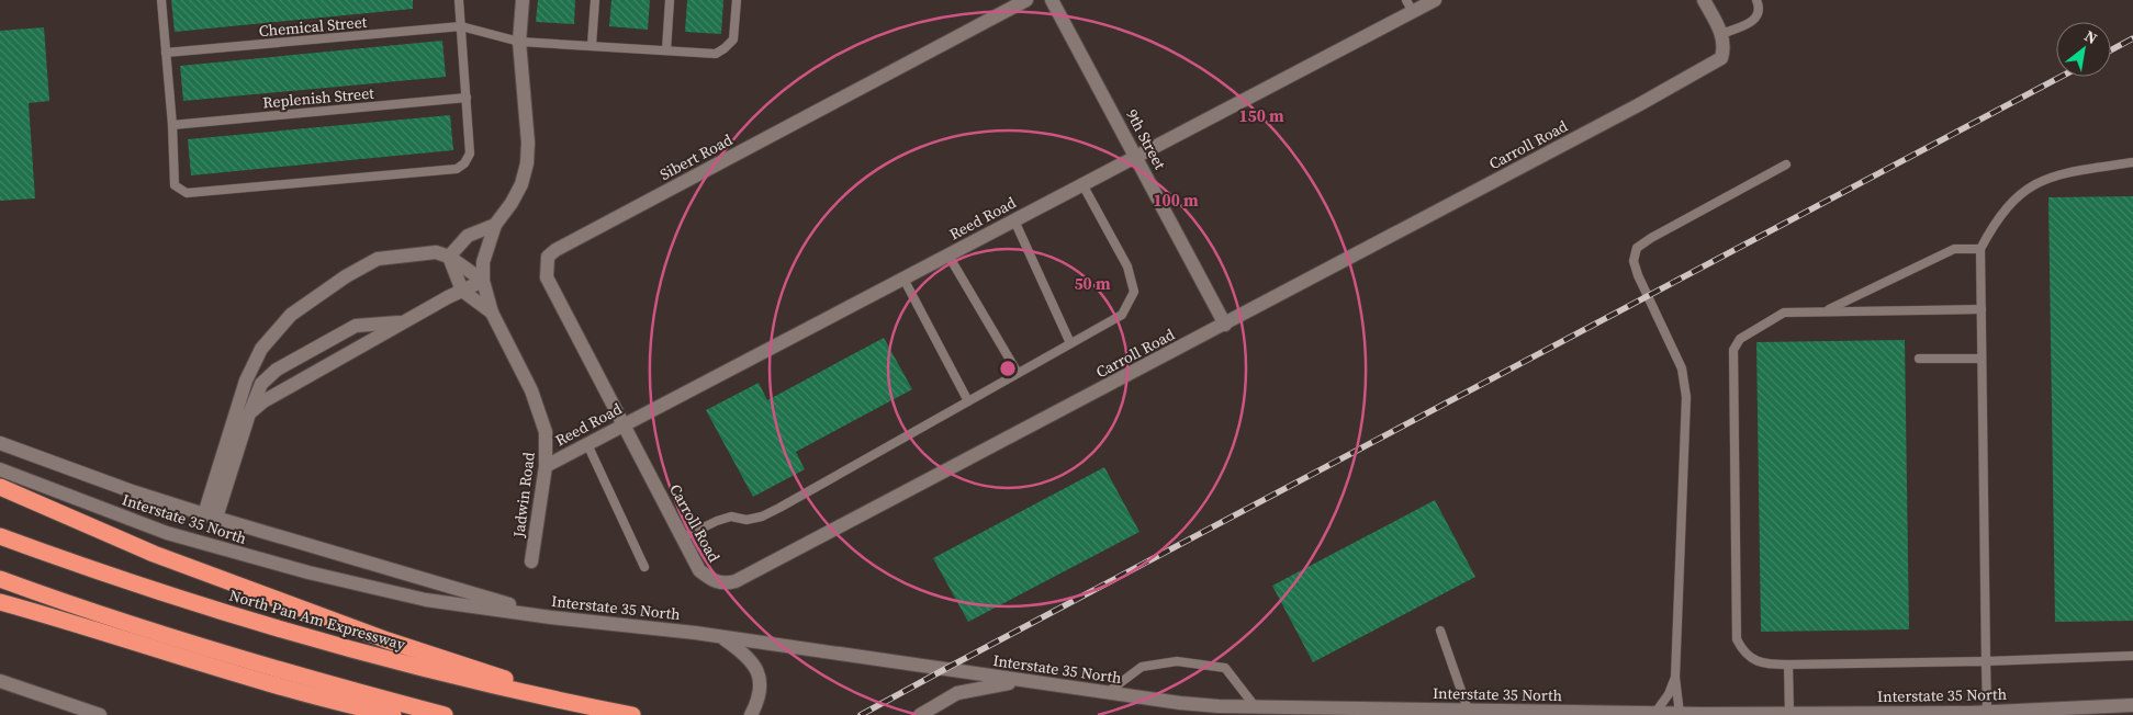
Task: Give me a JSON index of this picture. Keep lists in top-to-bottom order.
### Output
{
  "streets": {
    "highway": ["North Pan Am Expressway"],
    "street": [
      "9th Street",
      "Carroll Road",
      "Sibert Road",
      "Reed Road",
      "Jadwin Road",
      "Interstate 35 North"
    ],
    "lane": ["Chemical Street", "Replenish Street"]
  },
  "crossings": [
    ["Chemical Street", "Jadwin Road"],
    ["9th Street", "Carroll Road"],
    ["9th Street", "Reed Road"],
    ["Carroll Road", "Sibert Road"],
    ["Carroll Road", "Reed Road"],
    ["Sibert Road", "Reed Road"],
    ["Reed Road", "Jadwin Road"]
  ],
  "north": "top right",
  "rings": ["150 m", "100 m", "50 m"]
}
